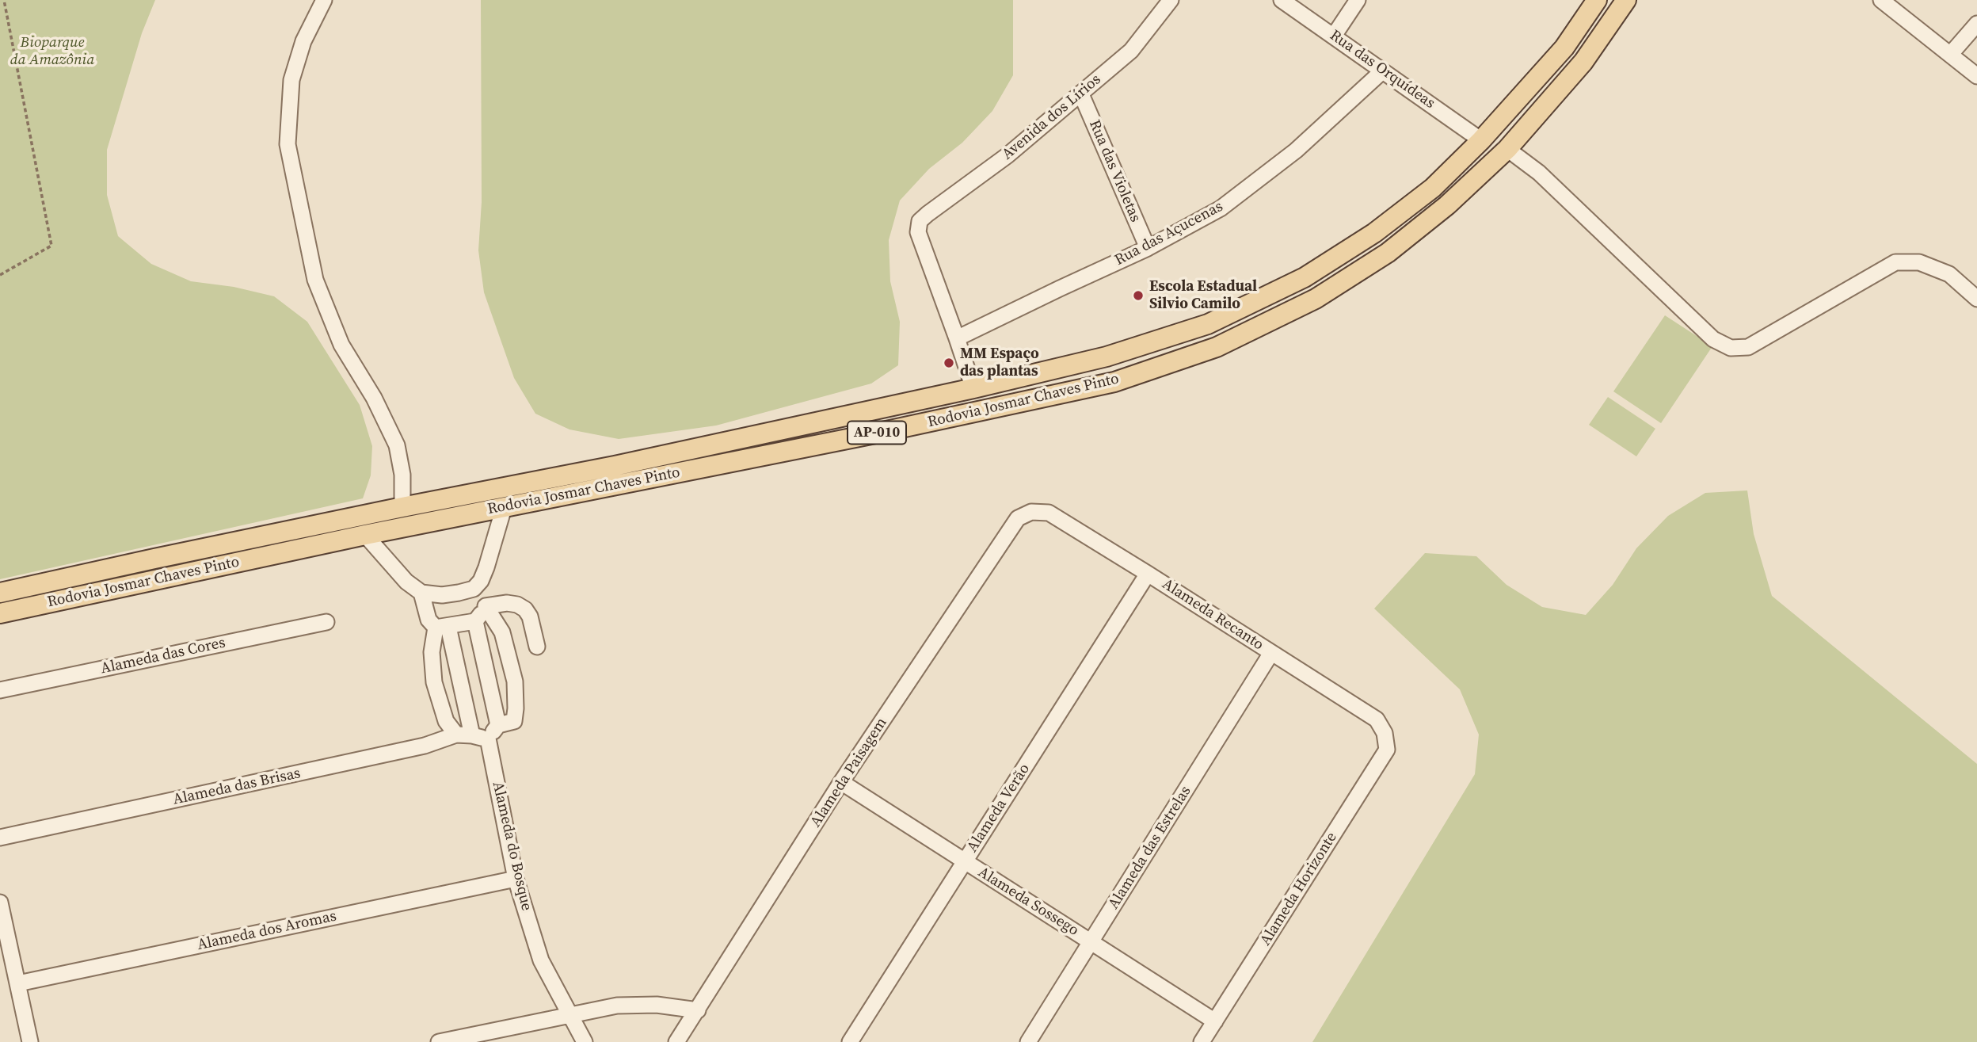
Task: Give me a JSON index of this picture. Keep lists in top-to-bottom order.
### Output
{
  "streets": {
    "main road": ["Rodovia Josmar Chaves Pinto", "AP-010"],
    "street": [
      "Rua das Orquídeas",
      "Avenida dos Lírios",
      "Rua das Violetas",
      "Rua das Açucenas",
      "Alameda Recanto",
      "Alameda das Cores",
      "Alameda Paisagem",
      "Alameda das Brisas",
      "Alameda Verão",
      "Alameda do Bosque",
      "Alameda das Estrelas",
      "Alameda Horizonte",
      "Alameda Sossego",
      "Alameda dos Aromas"
    ]
  },
  "crossings": [
    ["Rua das Orquídeas", "Rua das Açucenas"],
    ["Rua das Orquídeas", "Rodovia Josmar Chaves Pinto"],
    ["Avenida dos Lírios", "Rua das Violetas"],
    ["Avenida dos Lírios", "Rua das Açucenas"],
    ["Rua das Violetas", "Rua das Açucenas"],
    ["Alameda Recanto", "Alameda Paisagem"],
    ["Alameda Recanto", "Alameda Verão"],
    ["Alameda Recanto", "Alameda das Estrelas"],
    ["Alameda Recanto", "Alameda Horizonte"],
    ["Alameda Paisagem", "Alameda Sossego"],
    ["Alameda das Brisas", "Alameda do Bosque"],
    ["Alameda Verão", "Alameda Sossego"],
    ["Alameda do Bosque", "Alameda dos Aromas"],
    ["Alameda das Estrelas", "Alameda Sossego"],
    ["Alameda Horizonte", "Alameda Sossego"]
  ],
  "parks": ["Bioparque da Amazônia"],
  "places": ["Escola Estadual Silvio Camilo", "MM Espaço das plantas"]
}
